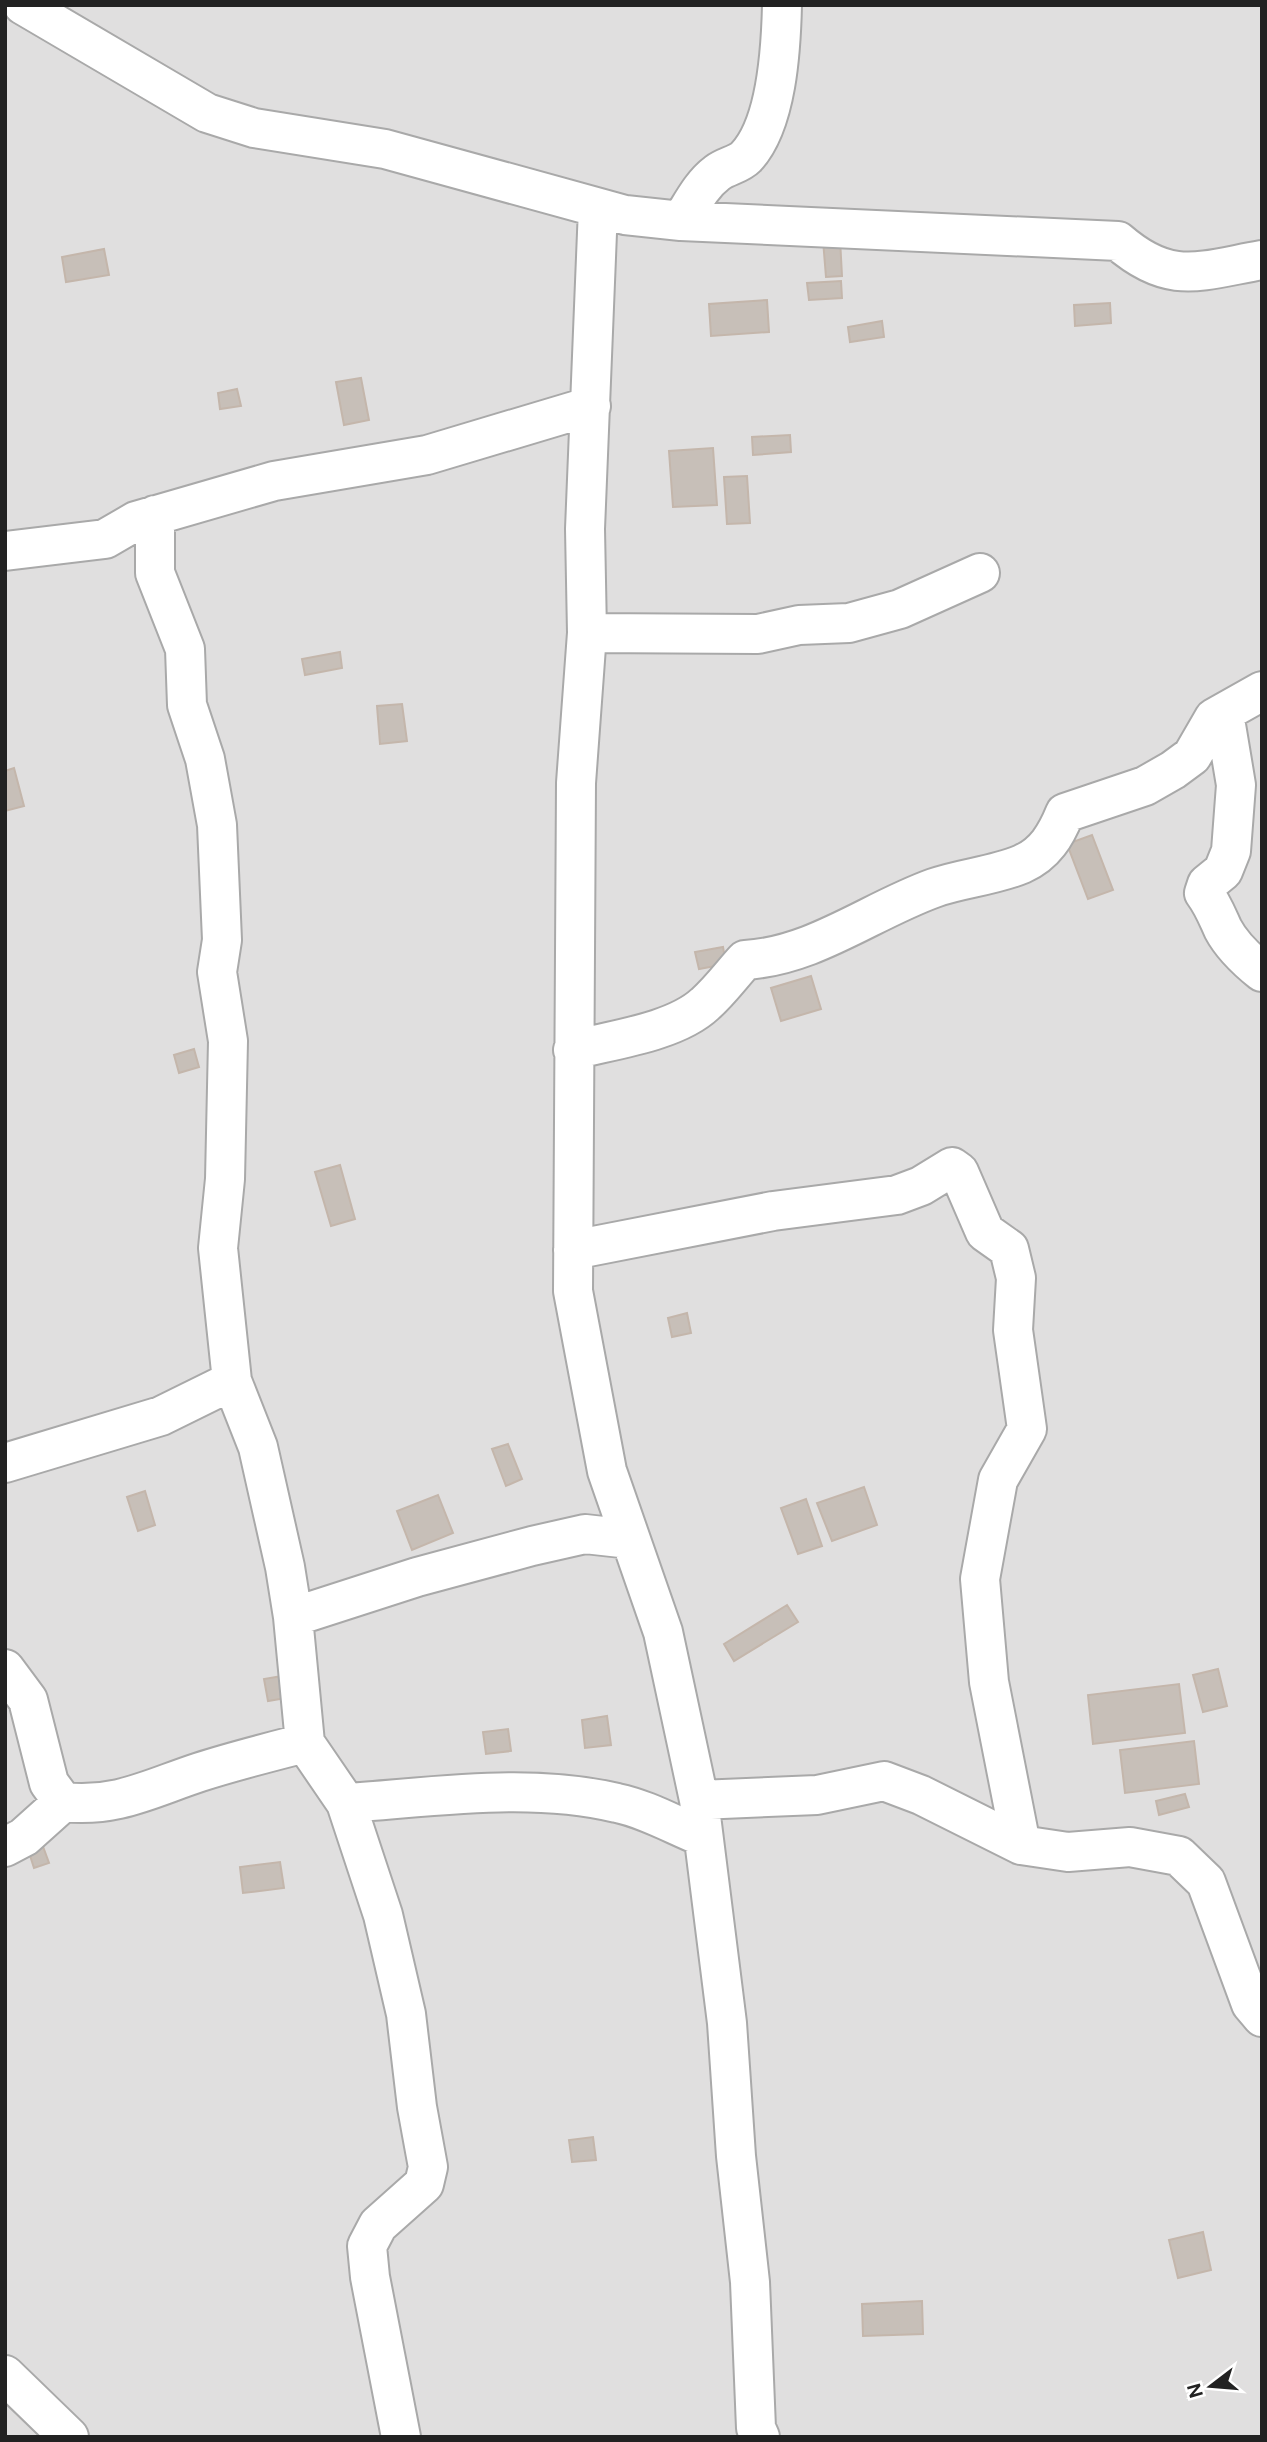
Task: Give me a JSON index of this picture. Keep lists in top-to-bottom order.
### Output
{
  "north": "left"
}
